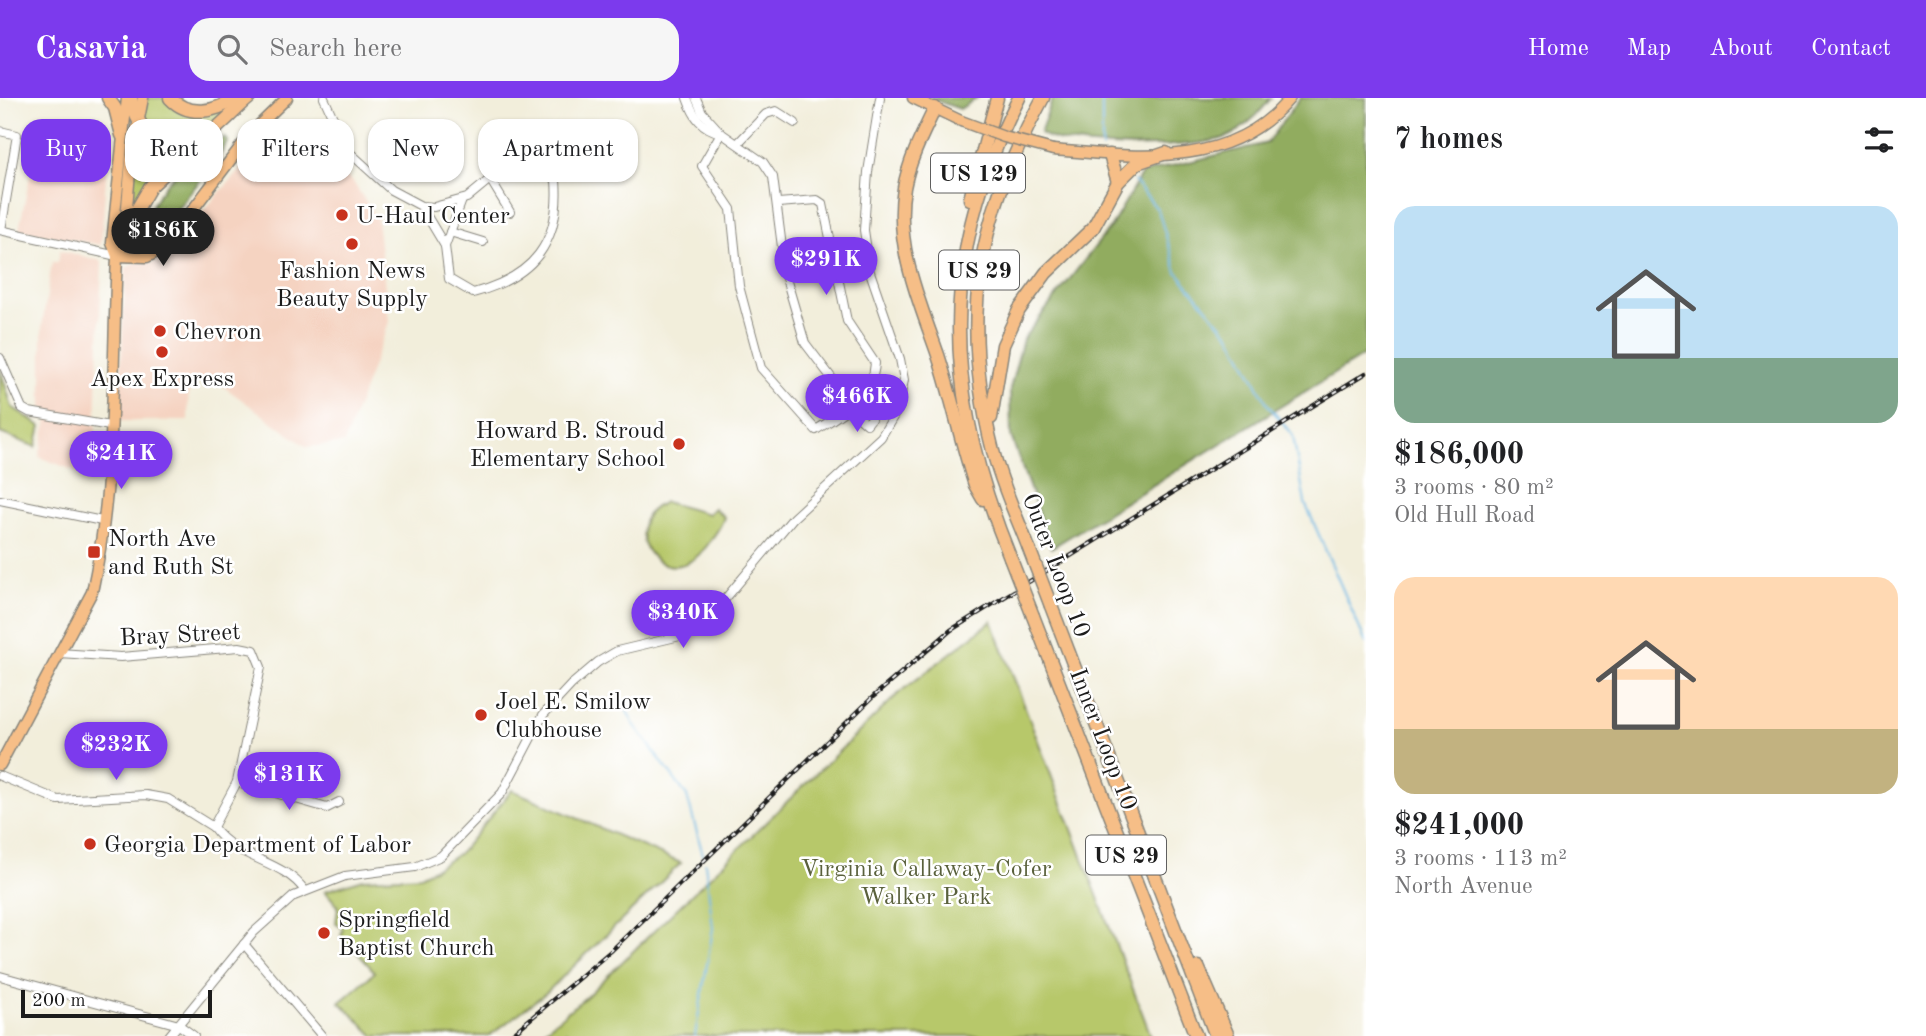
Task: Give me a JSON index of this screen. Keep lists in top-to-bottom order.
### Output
{
  "streets": {
    "highway": [
      "US 129",
      "US 29",
      "Outer Loop 10",
      "Inner Loop 10"
    ],
    "street": ["Bray Street"]
  },
  "crossings": [
    ["US 129", "US 29"],
    ["US 129", "Inner Loop 10"],
    ["US 29", "Inner Loop 10"]
  ],
  "parks": ["Virginia Callaway-Cofer Walker Park"],
  "places": {
    "other": [
      "U-Haul Center",
      "Fashion News Beauty Supply",
      "Chevron",
      "Apex Express",
      "Howard B. Stroud Elementary School",
      "Joel E. Smilow Clubhouse",
      "Georgia Department of Labor",
      "Springfield Baptist Church"
    ],
    "transit": ["North Ave and Ruth St"]
  },
  "scale_bar": "200 m",
  "page": {
    "header": "Casavia",
    "search": "Search here",
    "nav": [
      "Home",
      "Map",
      "About",
      "Contact"
    ],
    "heading": "7 homes",
    "chip": [
      "Buy",
      "Rent",
      "Filters",
      "New",
      "Apartment"
    ],
    "list": [
      {
        "name": "$186,000",
        "note": "3 rooms · 80 m² · Old Hull Road"
      },
      {
        "name": "$241,000",
        "note": "3 rooms · 113 m² · North Avenue"
      }
    ],
    "price": [
      "$186K",
      "$291K",
      "$466K",
      "$241K",
      "$340K",
      "$232K",
      "$131K"
    ],
    "scale": "200 m"
  }
}
